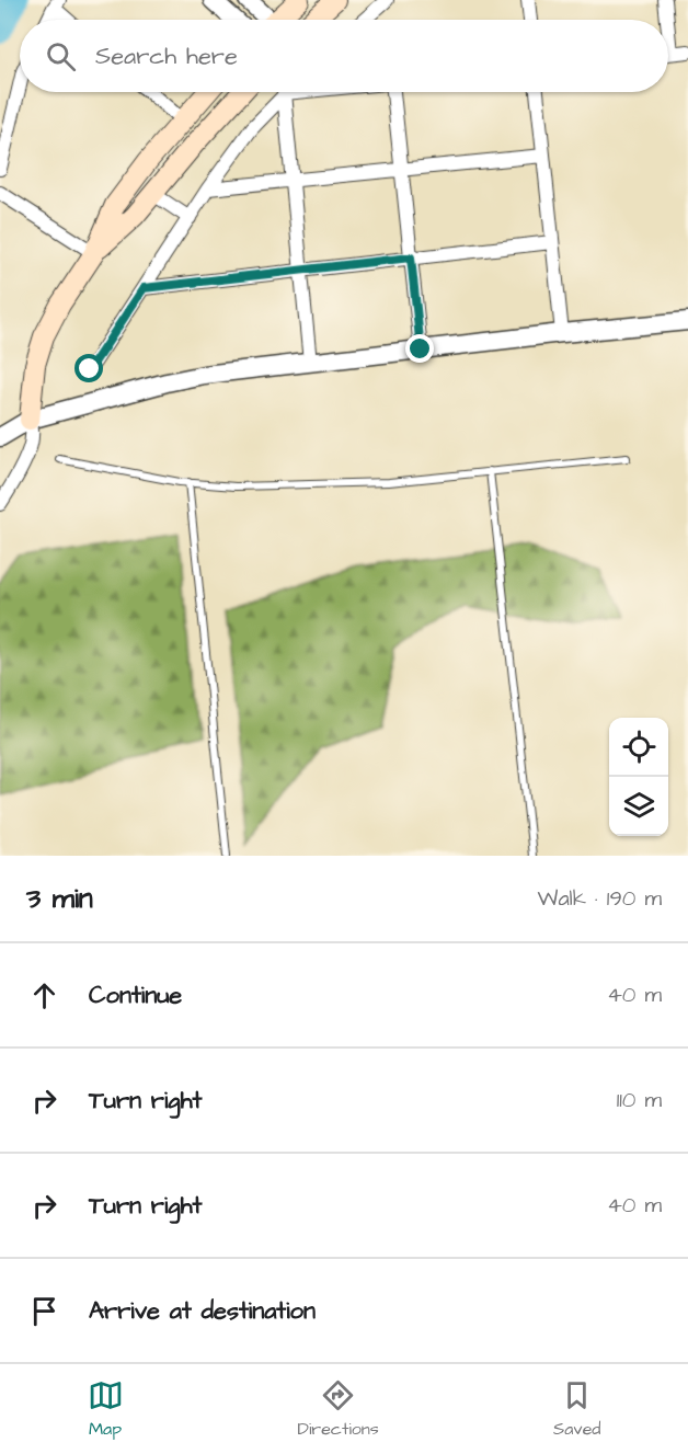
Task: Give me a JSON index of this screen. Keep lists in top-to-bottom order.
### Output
{
  "page": {
    "search": "Search here",
    "heading": ["3 min", "Walk · 190 m"],
    "list": [
      ["Continue", "40 m"],
      ["Turn right", "110 m"],
      ["Turn right", "40 m"],
      "Arrive at destination"
    ],
    "nav": ["Map", "Directions", "Saved"]
  }
}
